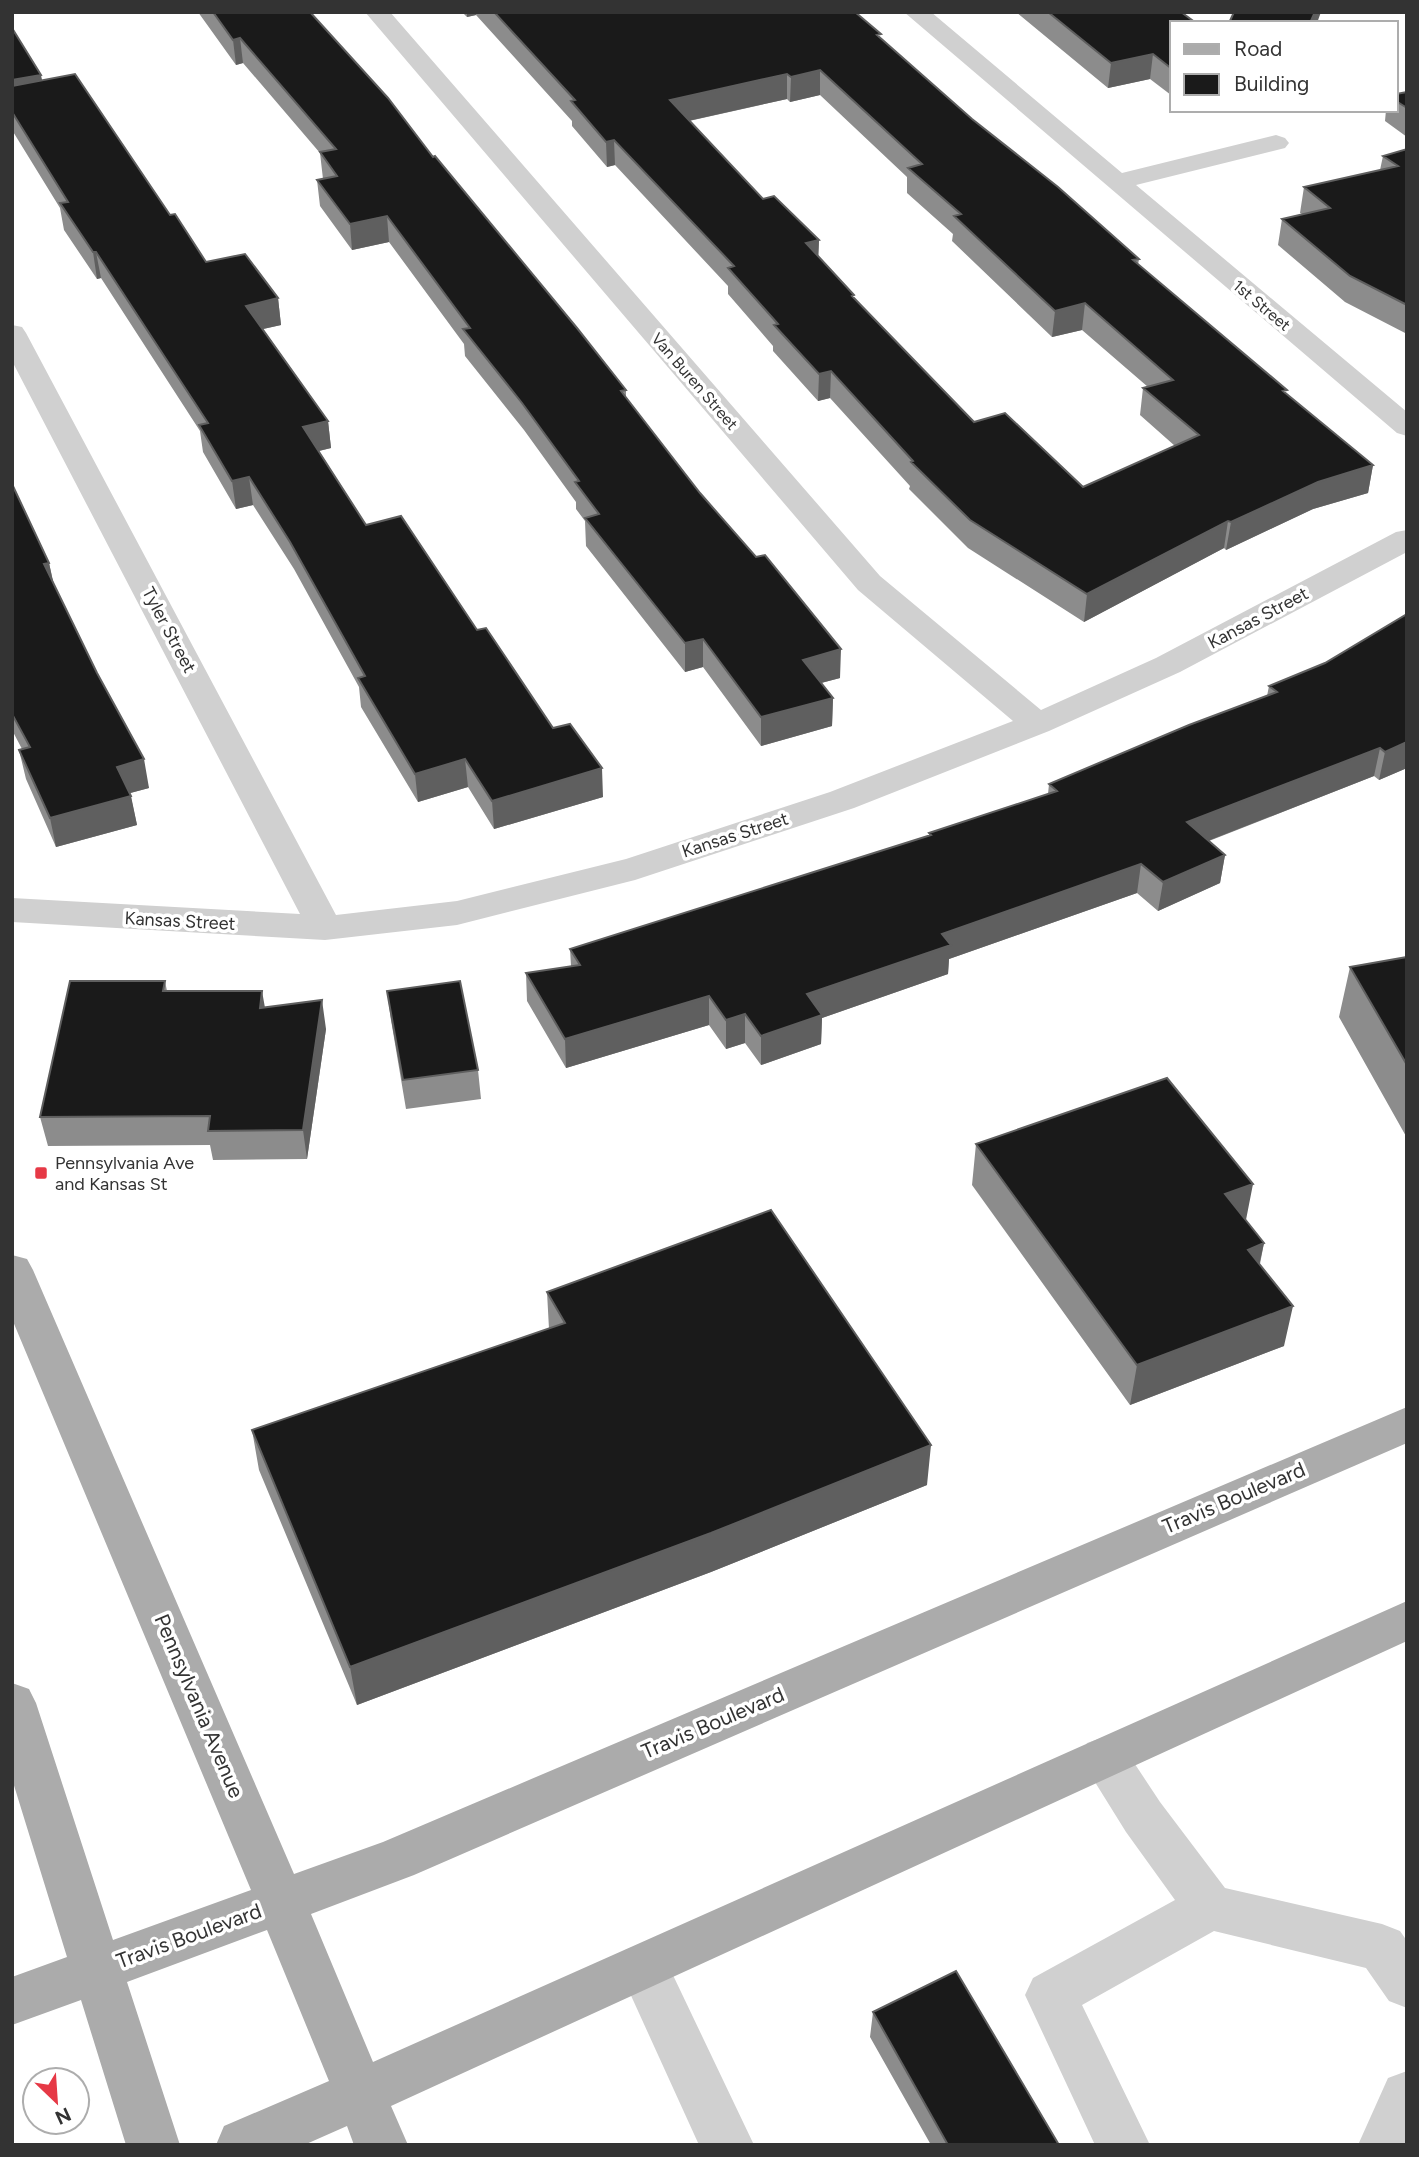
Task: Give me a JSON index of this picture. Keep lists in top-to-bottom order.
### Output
{
  "streets": {
    "main road": ["Travis Boulevard", "Pennsylvania Avenue"],
    "street": [
      "1st Street",
      "Van Buren Street",
      "Kansas Street",
      "Tyler Street"
    ]
  },
  "crossings": [
    ["Van Buren Street", "Kansas Street"],
    ["Kansas Street", "Tyler Street"],
    ["Travis Boulevard", "Pennsylvania Avenue"]
  ],
  "places": {
    "transit": ["Pennsylvania Ave and Kansas St"]
  },
  "legend": ["Road", "Building"],
  "north": "bottom right"
}
